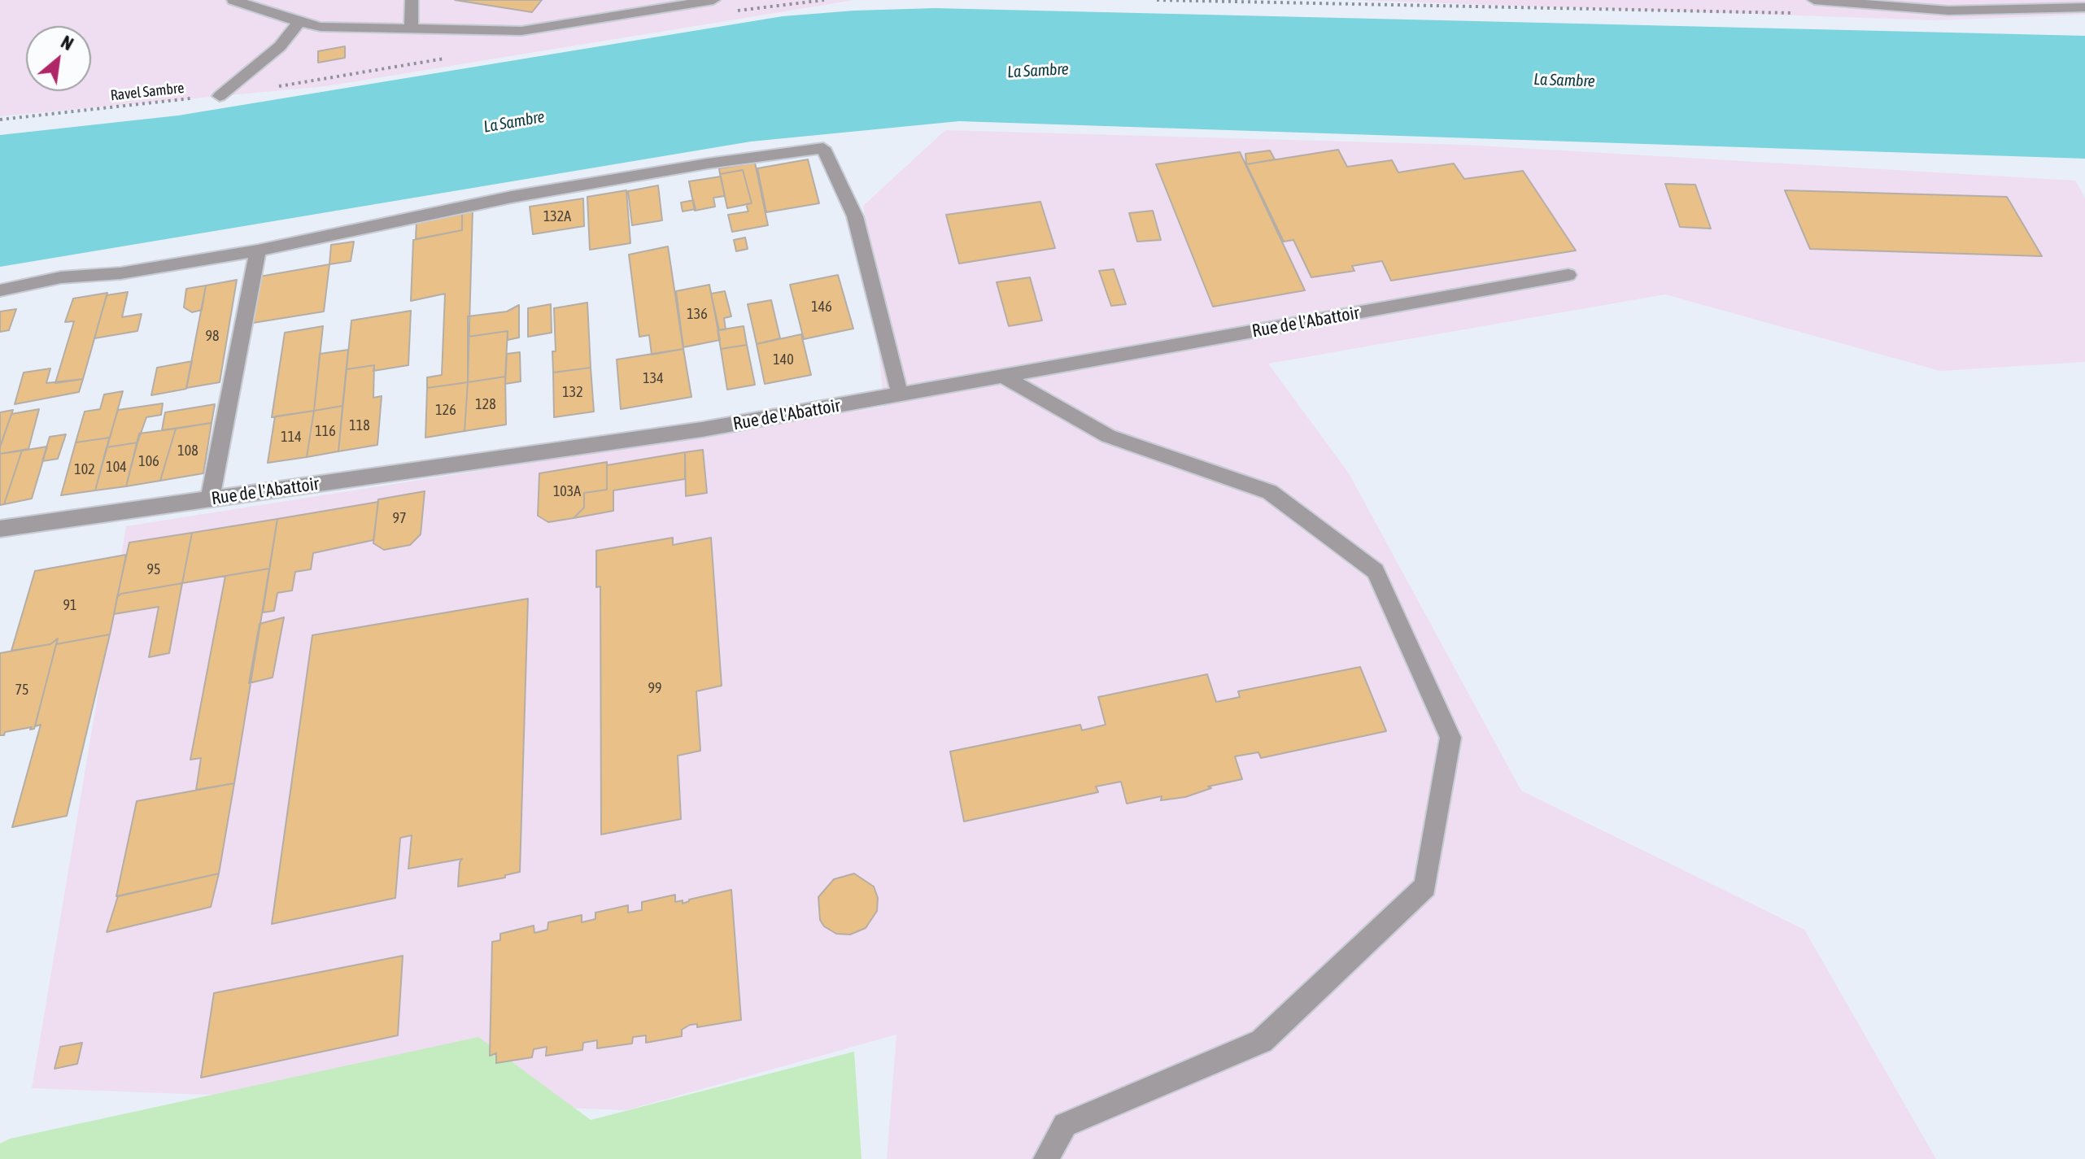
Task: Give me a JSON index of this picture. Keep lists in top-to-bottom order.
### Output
{
  "streets": {
    "street": ["Rue de l'Abattoir"],
    "path": ["Ravel Sambre"]
  },
  "water": ["La Sambre"],
  "house_numbers": [
    "132A",
    "146",
    "136",
    "98",
    "140",
    "134",
    "132",
    "128",
    "126",
    "118",
    "116",
    "114",
    "108",
    "106",
    "104",
    "102",
    "103A",
    "97",
    "95",
    "91",
    "99",
    "75"
  ],
  "north": "top right"
}
